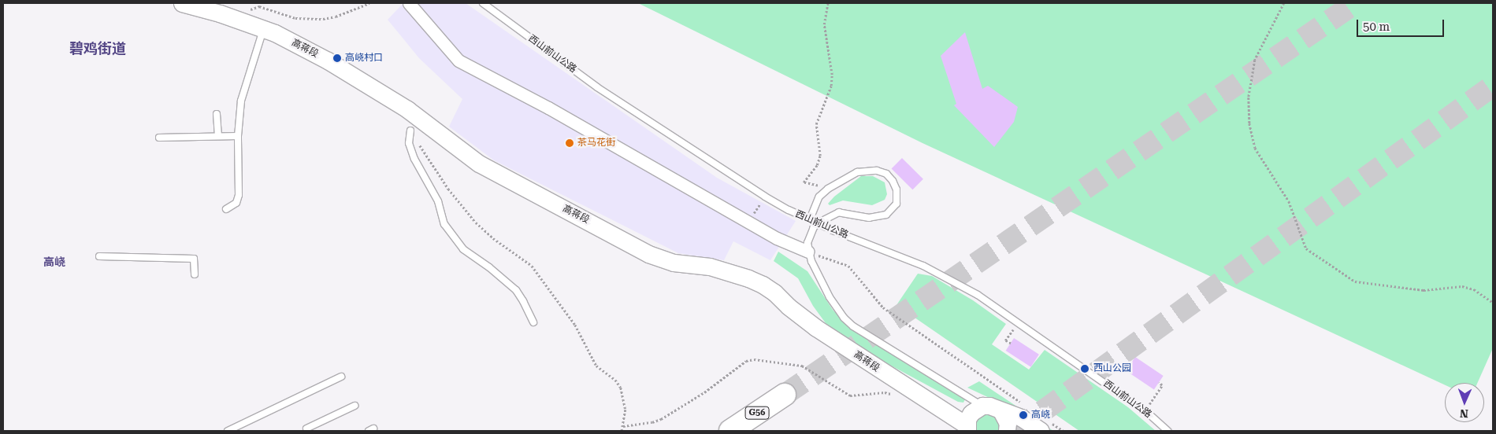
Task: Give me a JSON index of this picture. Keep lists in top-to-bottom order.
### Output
{
  "streets": {
    "highway": ["G56"],
    "main road": ["高蒋段"],
    "lane": ["西山前山公路"]
  },
  "districts": ["碧鸡街道", "高峣"],
  "places": [
    "高峣村口",
    "茶马花街",
    "西山公园",
    "高峣"
  ],
  "scale_bar": "50 m",
  "north": "bottom"
}
